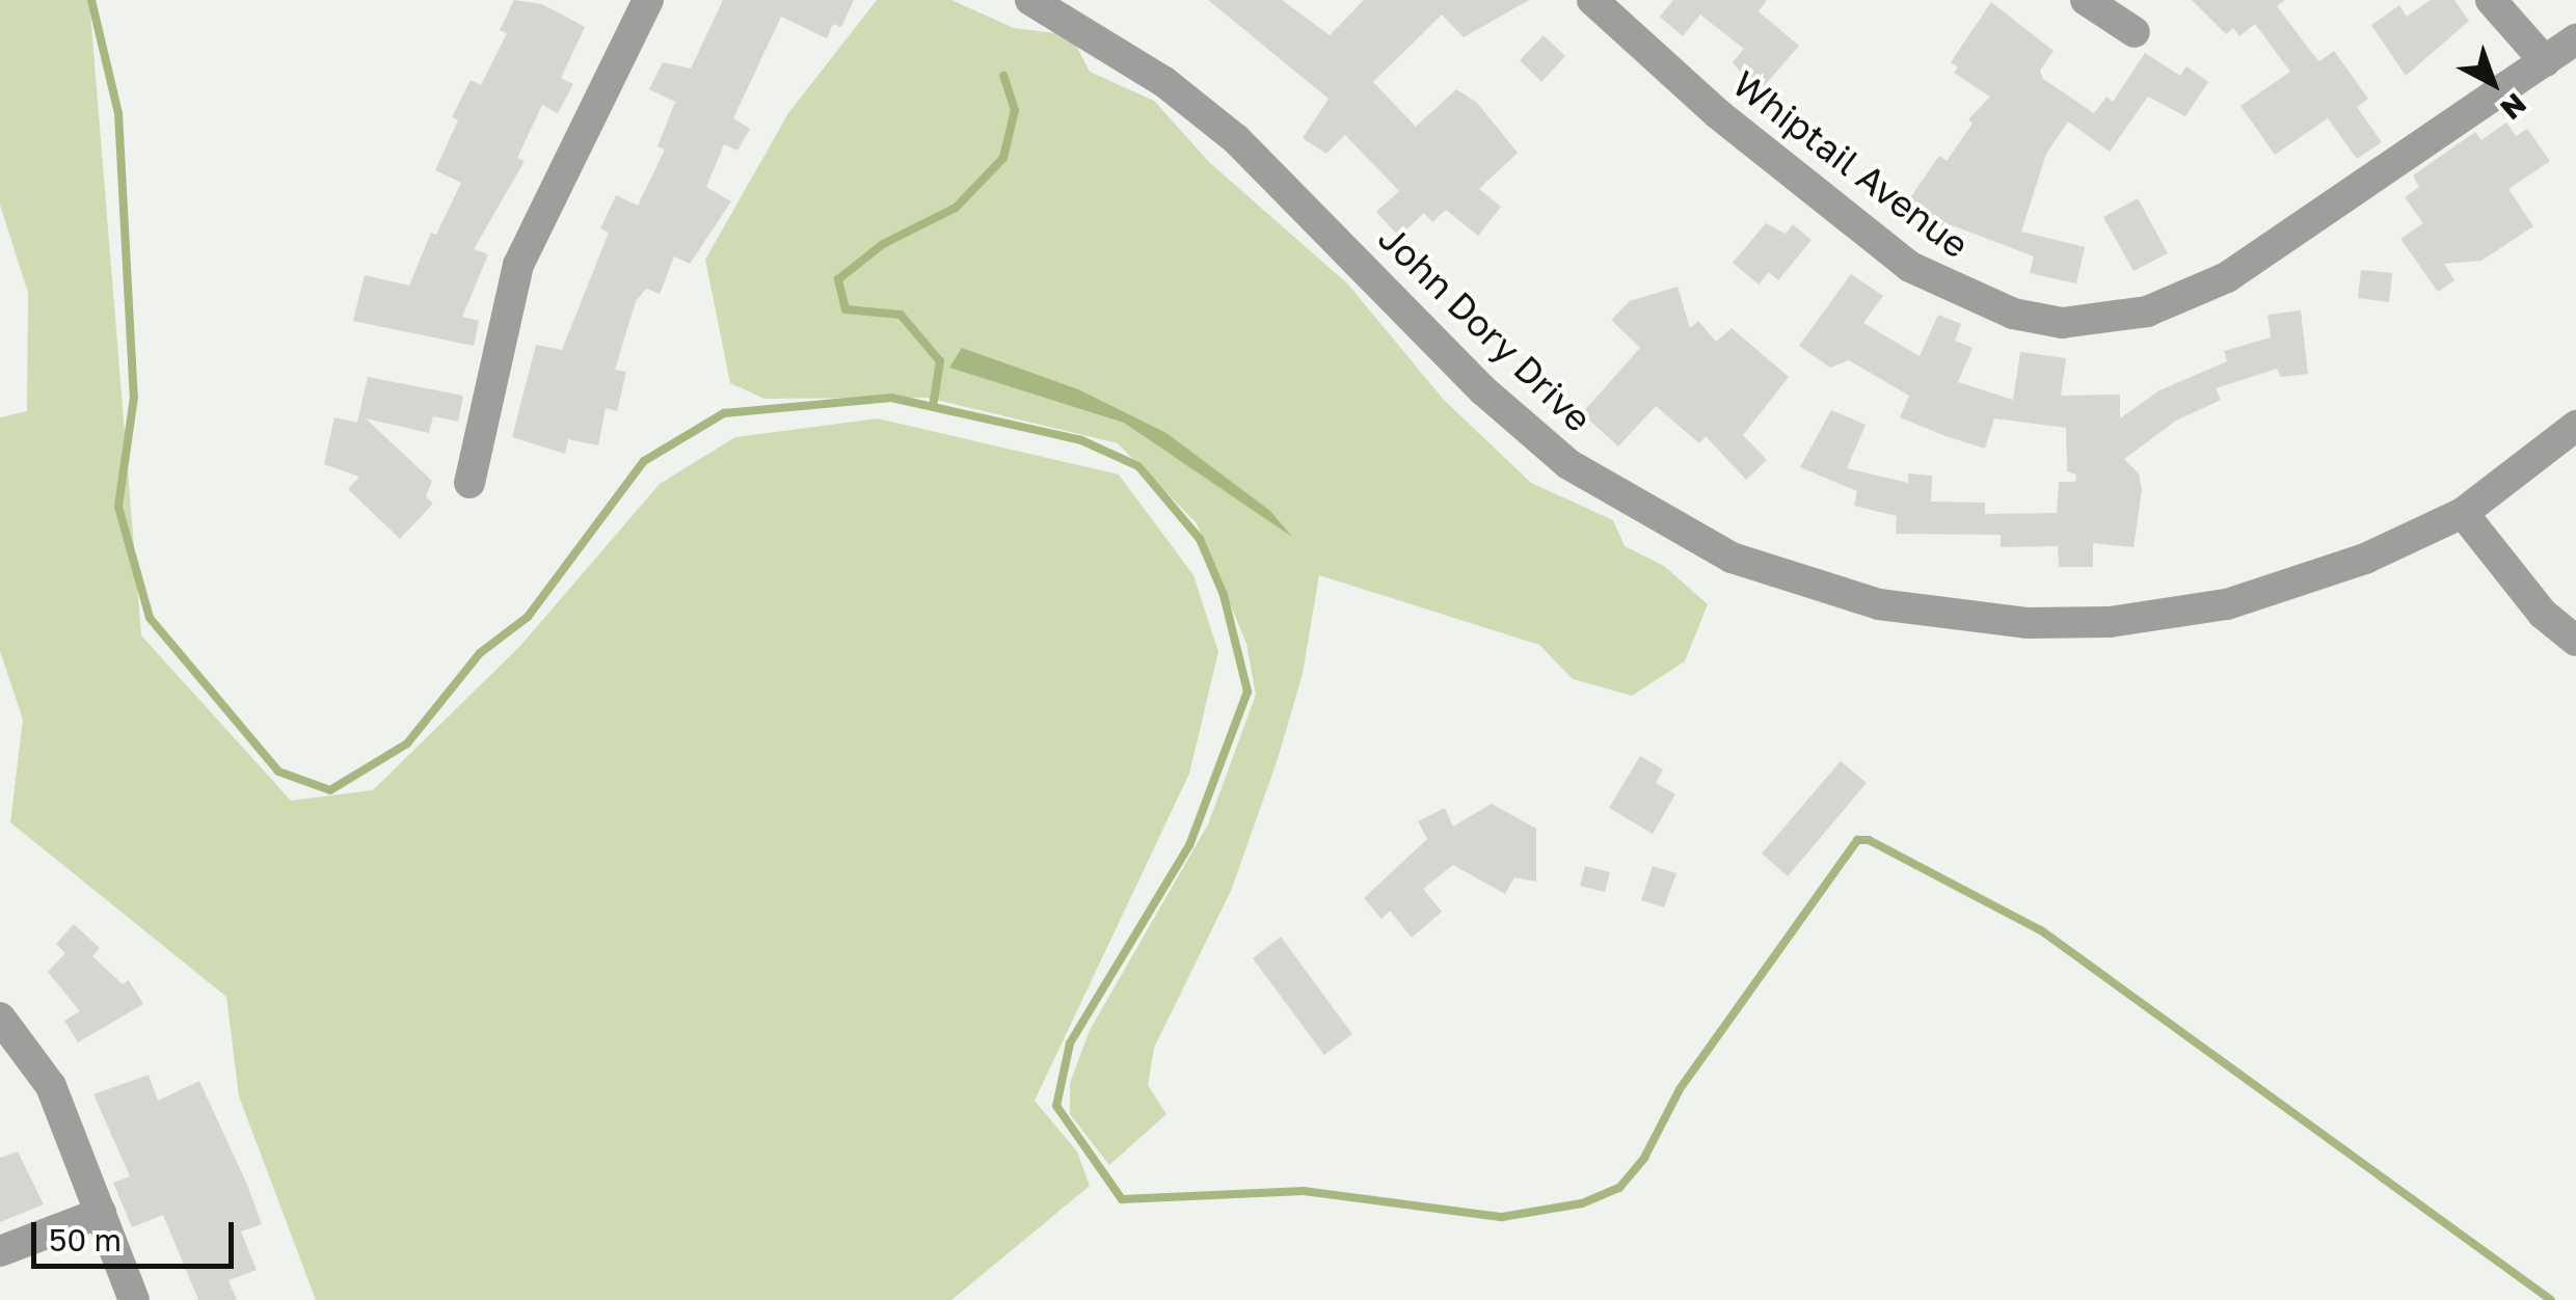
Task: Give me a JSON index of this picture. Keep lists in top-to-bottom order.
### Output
{
  "streets": {
    "street": ["Whiptail Avenue", "John Dory Drive"]
  },
  "scale_bar": "50 m",
  "north": "bottom right"
}
